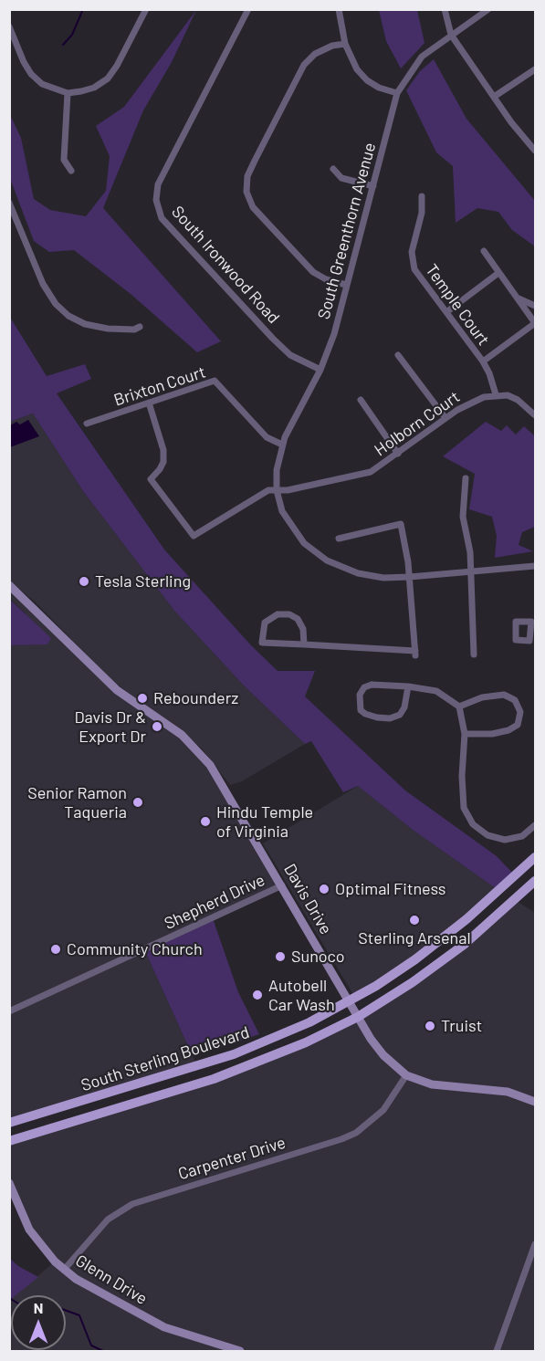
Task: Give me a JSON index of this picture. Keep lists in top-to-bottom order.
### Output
{
  "streets": {
    "main road": ["Davis Drive", "South Sterling Boulevard", "Glenn Drive"],
    "street": [
      "South Greenthorn Avenue",
      "South Ironwood Road",
      "Temple Court",
      "Brixton Court",
      "Holborn Court",
      "Shepherd Drive",
      "Carpenter Drive"
    ]
  },
  "crossings": [
    ["South Greenthorn Avenue", "South Ironwood Road"],
    ["South Greenthorn Avenue", "Brixton Court"],
    ["South Greenthorn Avenue", "Holborn Court"],
    ["Temple Court", "Holborn Court"],
    ["Brixton Court", "Holborn Court"],
    ["Davis Drive", "Shepherd Drive"],
    ["Davis Drive", "South Sterling Boulevard"],
    ["Davis Drive", "Carpenter Drive"],
    ["Carpenter Drive", "Glenn Drive"]
  ],
  "places": [
    "Tesla Sterling",
    "Rebounderz",
    "Davis Dr & Export Dr",
    "Senior Ramon Taqueria",
    "Hindu Temple of Virginia",
    "Optimal Fitness",
    "Sterling Arsenal",
    "Community Church",
    "Sunoco",
    "Autobell Car Wash",
    "Truist"
  ],
  "north": "top"
}
